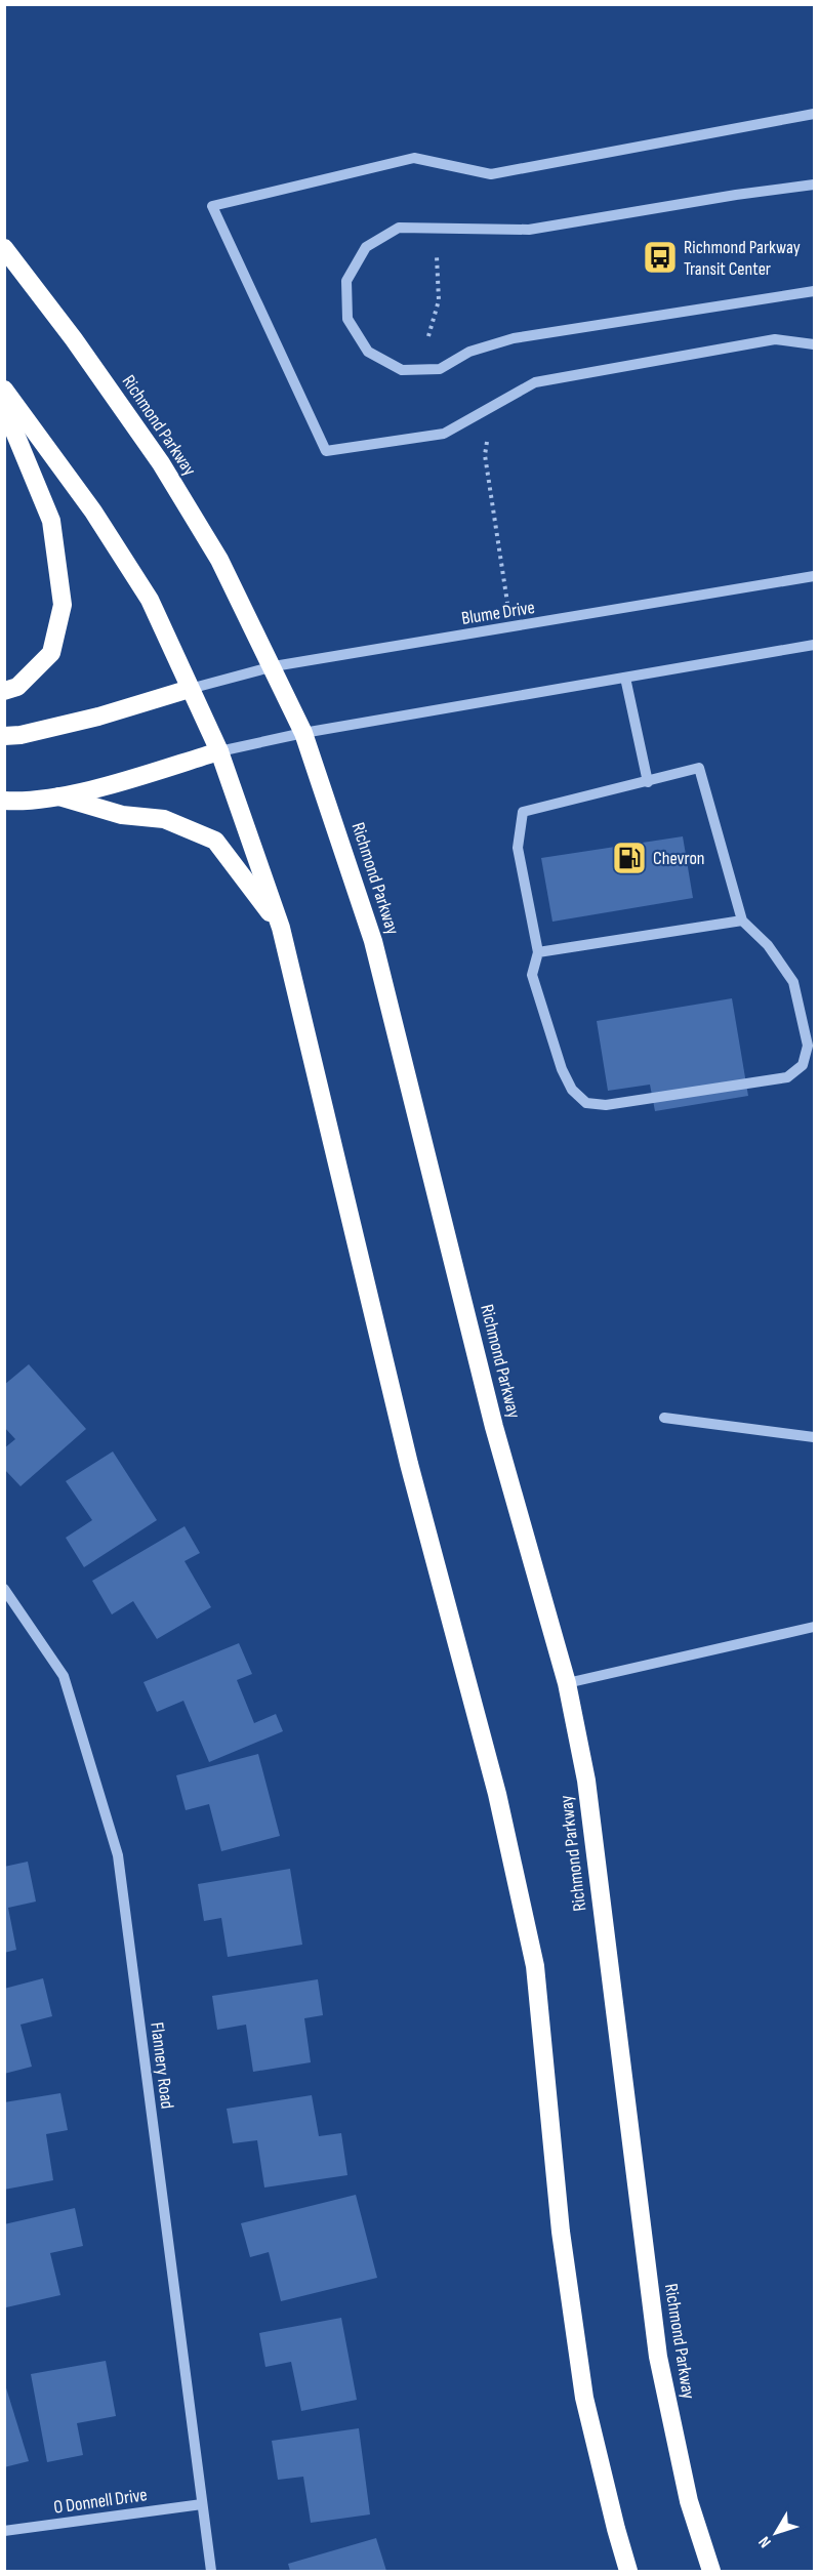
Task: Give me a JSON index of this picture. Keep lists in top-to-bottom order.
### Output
{
  "streets": {
    "highway": ["Richmond Parkway"],
    "street": ["Blume Drive", "Flannery Road", "O Donnell Drive"]
  },
  "crossings": [
    ["Richmond Parkway", "Blume Drive"],
    ["Flannery Road", "O Donnell Drive"]
  ],
  "places": {
    "bus stop": ["Richmond Parkway Transit Center"],
    "fuel station": ["Chevron"]
  },
  "north": "bottom left"
}
